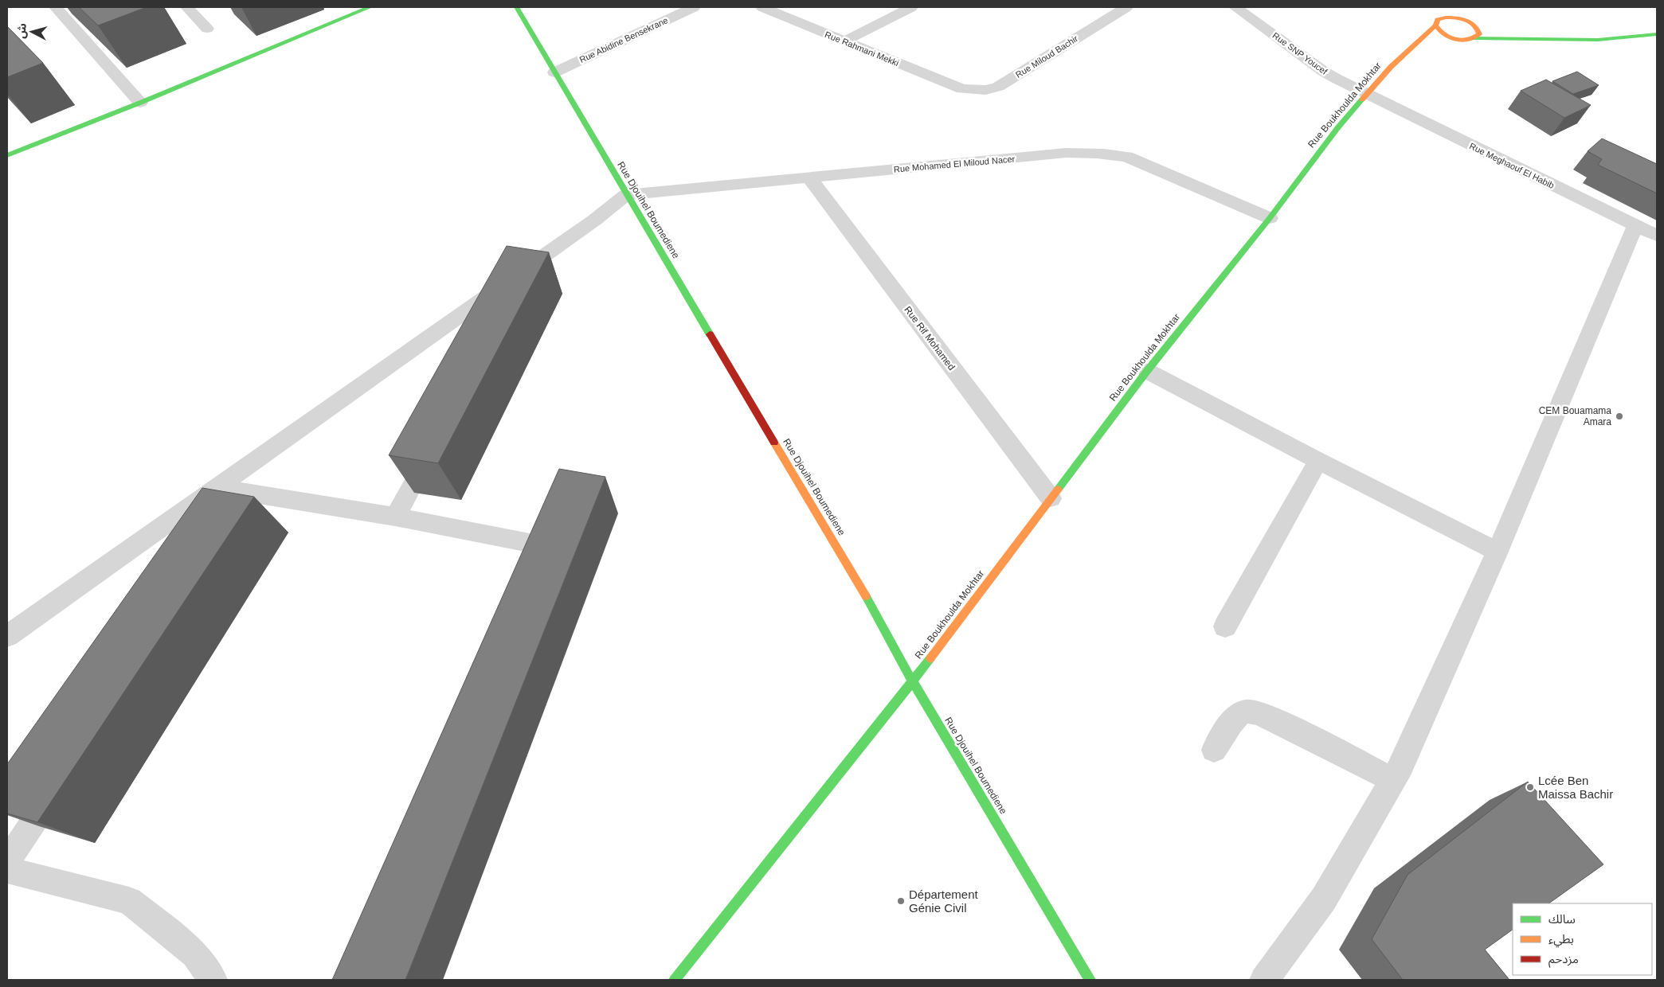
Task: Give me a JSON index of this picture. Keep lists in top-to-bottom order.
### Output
{
  "streets": {
    "street": [
      "Rue Abidine Bensekrane",
      "Rue Rahmani Mekki",
      "Rue SNP Youcef",
      "Rue Miloud Bachir",
      "Rue Boukhoulda Mokhtar",
      "Rue Mohamed El Miloud Nacer",
      "Rue Meghaouf El Habib",
      "Rue Djouihel Boumediene",
      "Rue Rif Mohamed"
    ]
  },
  "crossings": [
    ["Rue Abidine Bensekrane", "Rue Djouihel Boumediene"],
    ["Rue Rahmani Mekki", "Rue Miloud Bachir"],
    ["Rue SNP Youcef", "Rue Boukhoulda Mokhtar"],
    ["Rue SNP Youcef", "Rue Meghaouf El Habib"],
    ["Rue Boukhoulda Mokhtar", "Rue Mohamed El Miloud Nacer"],
    ["Rue Boukhoulda Mokhtar", "Rue Meghaouf El Habib"],
    ["Rue Boukhoulda Mokhtar", "Rue Djouihel Boumediene"],
    ["Rue Boukhoulda Mokhtar", "Rue Rif Mohamed"],
    ["Rue Mohamed El Miloud Nacer", "Rue Djouihel Boumediene"],
    ["Rue Mohamed El Miloud Nacer", "Rue Rif Mohamed"]
  ],
  "places": ["CEM Bouamama Amara", "Lcée Ben Maissa Bachir", "Département Génie Civil"],
  "legend": ["سالك", "بطيء", "مزدحم"],
  "north": "left"
}
